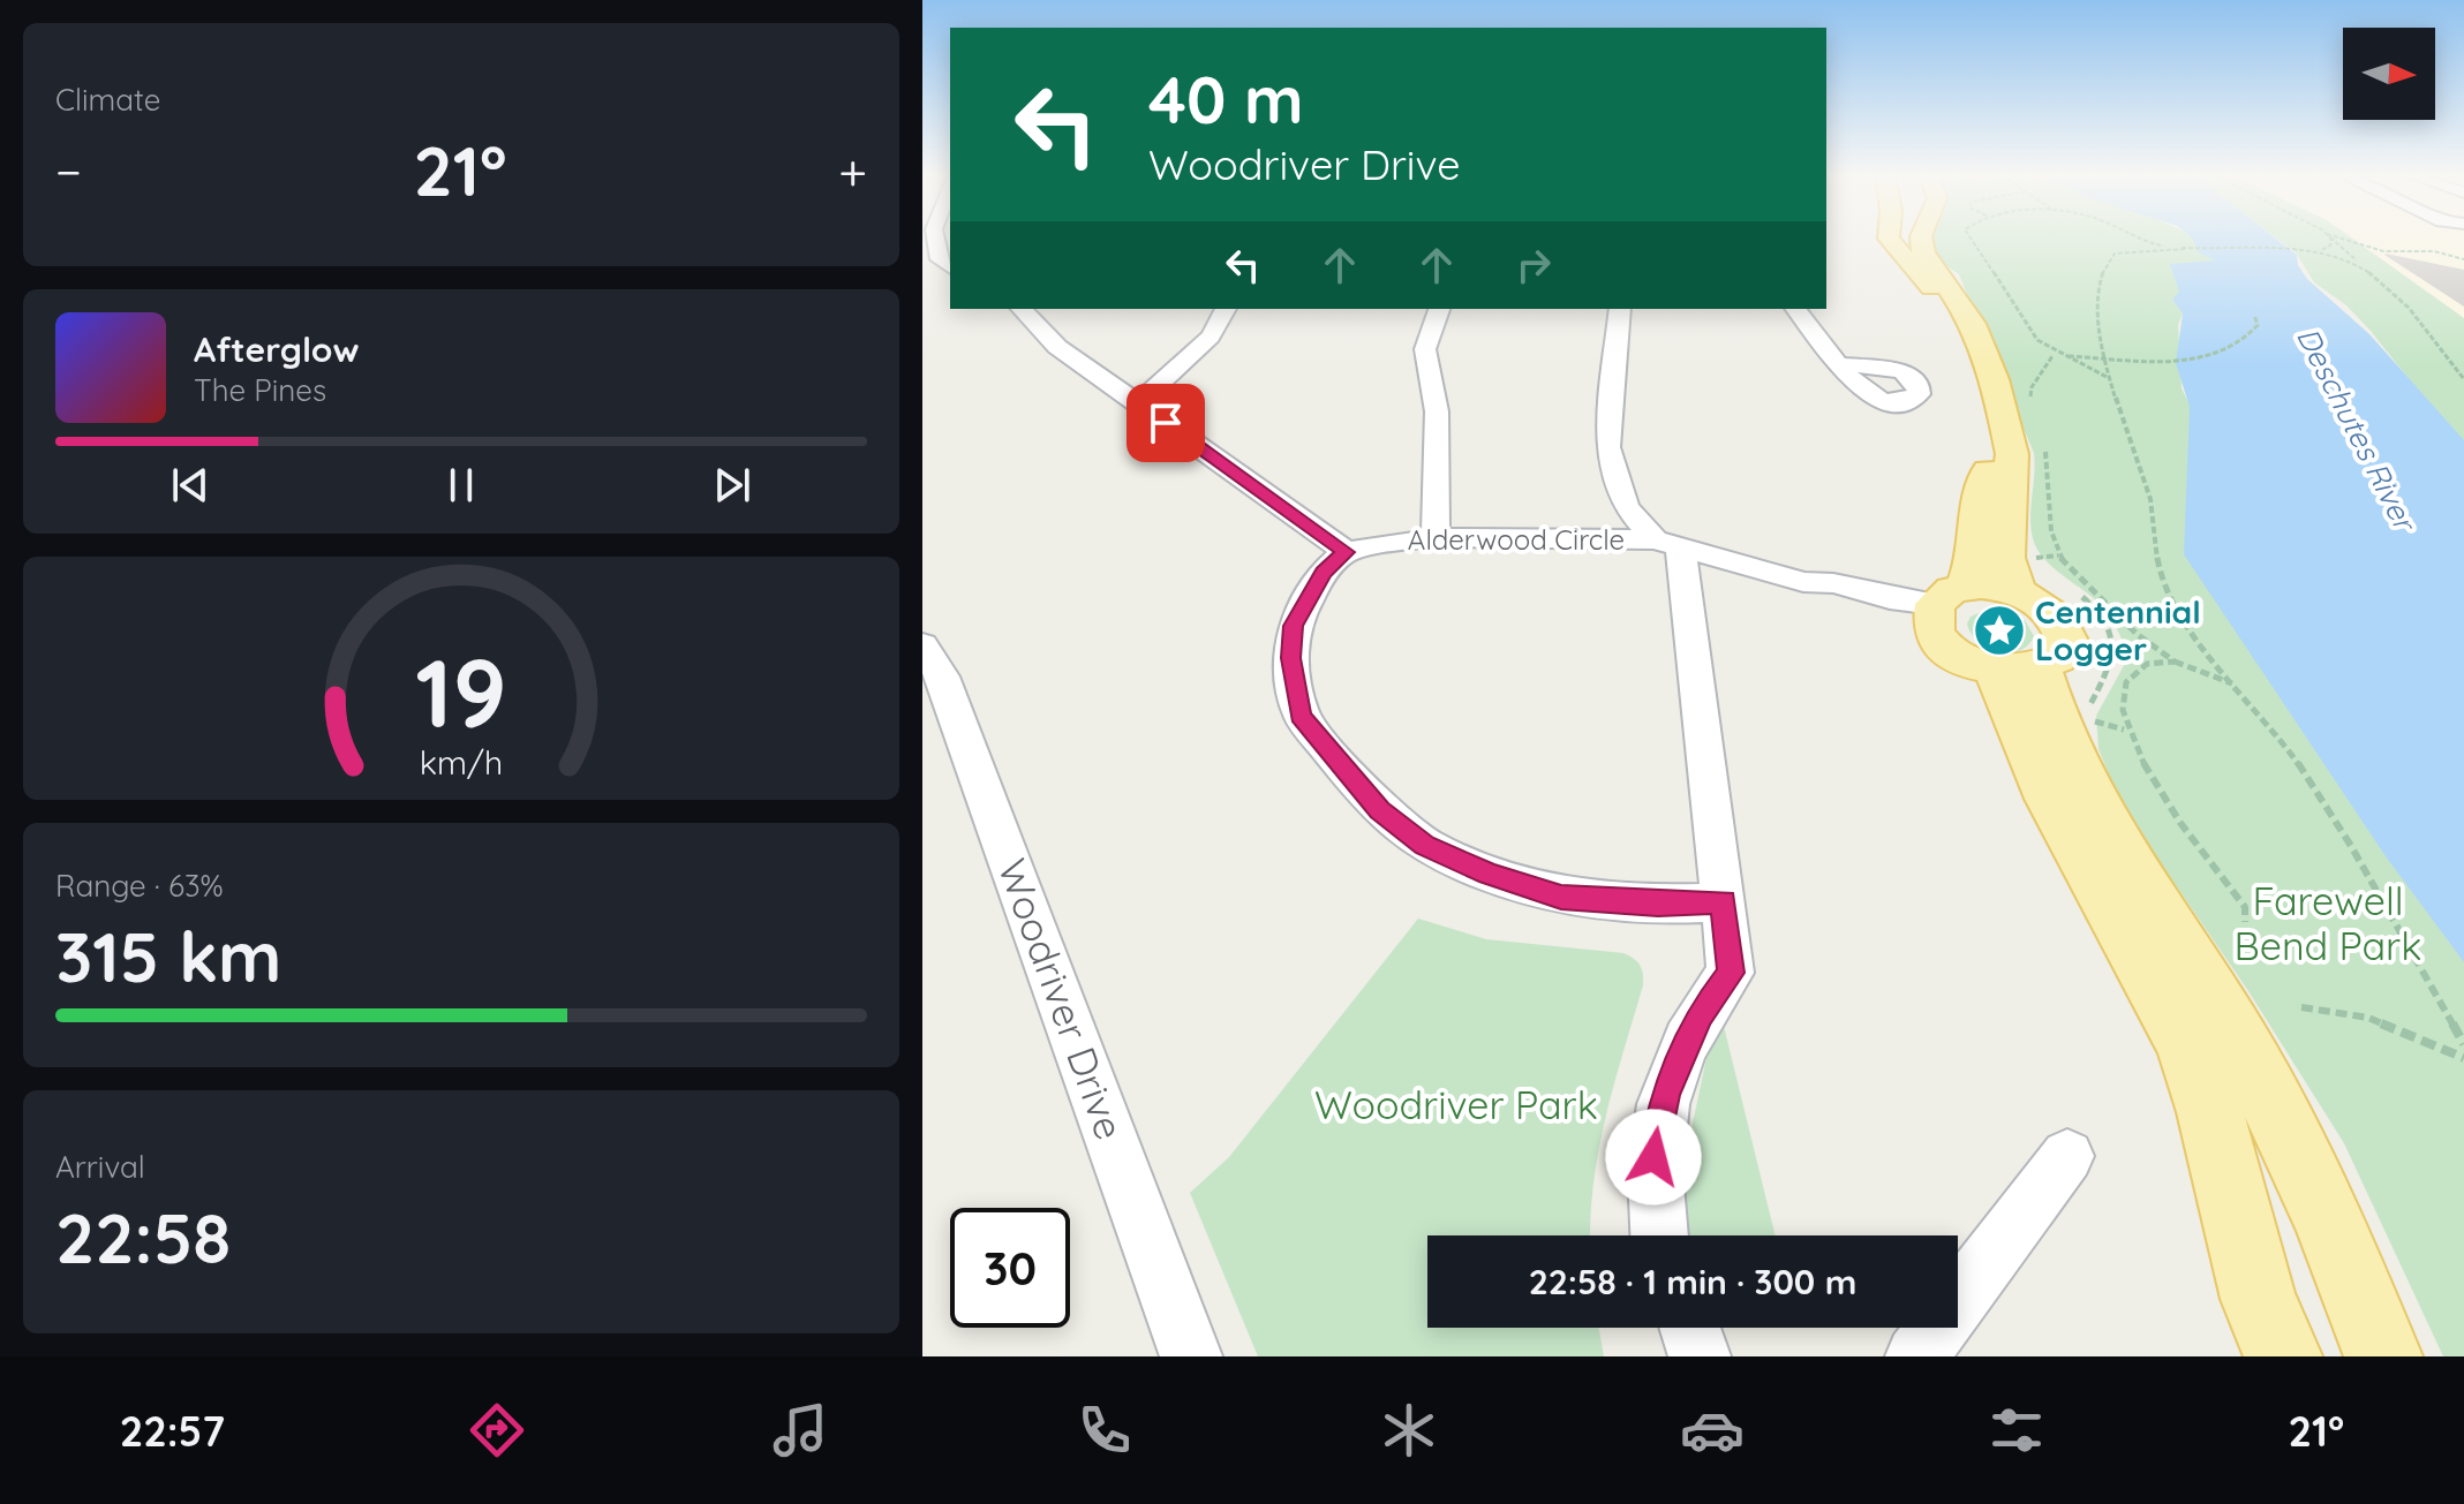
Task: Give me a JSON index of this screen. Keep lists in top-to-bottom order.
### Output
{
  "streets": {
    "street": ["Alderwood Circle", "Woodriver Drive"]
  },
  "water": ["Deschutes River"],
  "parks": ["Farewell Bend Park", "Woodriver Park"],
  "places": {
    "place": ["Centennial Logger"]
  },
  "north": "right",
  "page": {
    "tile": [
      "Climate",
      ["Range · 63%", "315 km"],
      ["Arrival", "22:58"]
    ],
    "turn": ["40 m", "Woodriver Drive"],
    "heat": ["−", "21°", "+"],
    "song": ["Afterglow", "The Pines"],
    "limit": "30",
    "trip": "22:58 · 1 min · 300 m",
    "tabs": ["22:57", "21°"],
    "gauge": ["19", "km/h"]
  }
}
